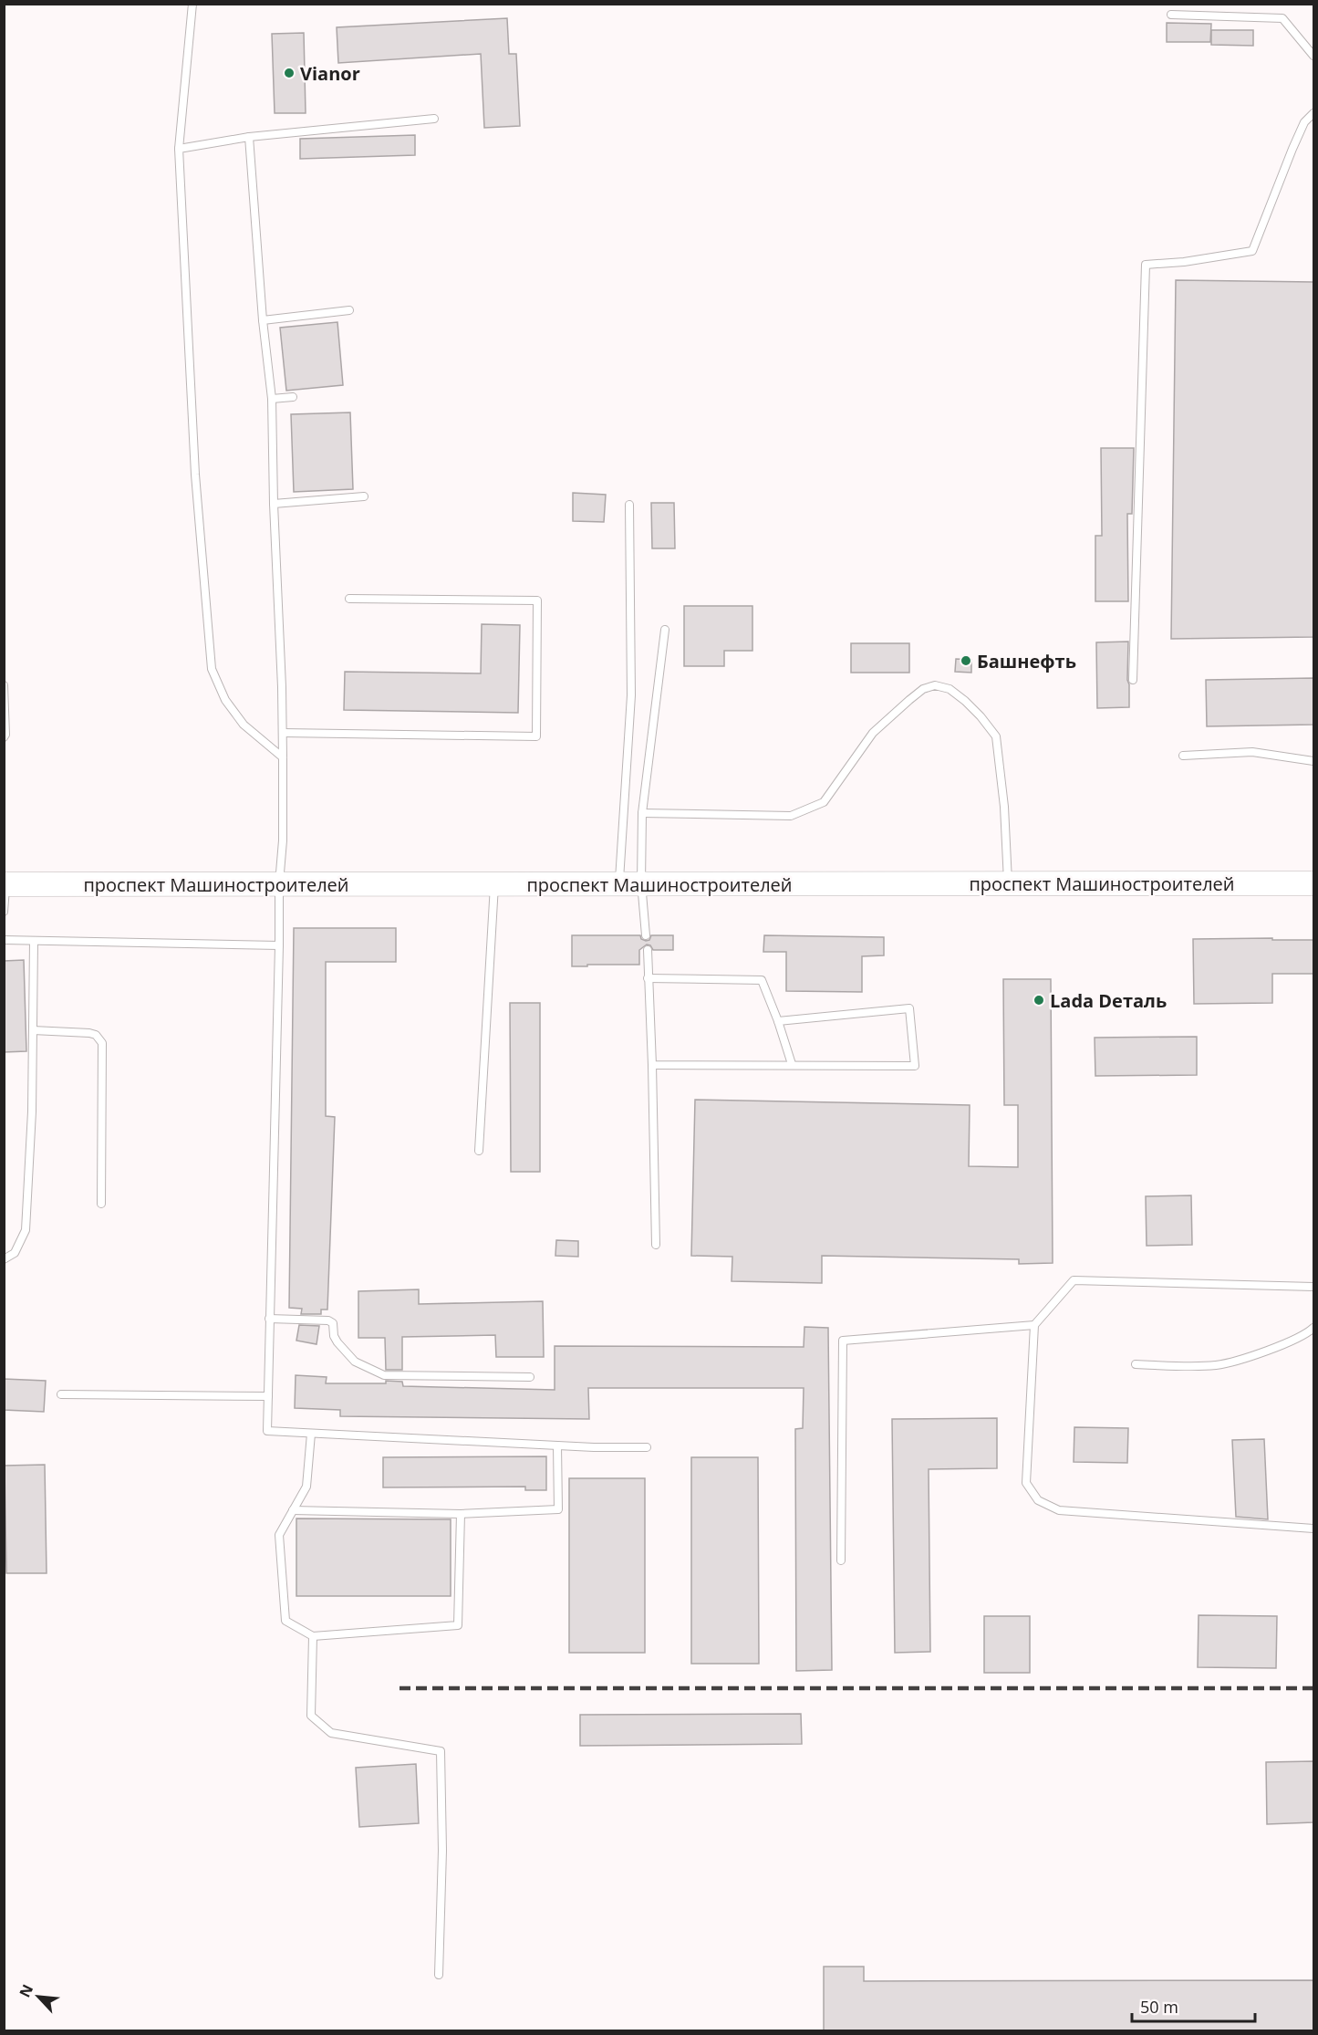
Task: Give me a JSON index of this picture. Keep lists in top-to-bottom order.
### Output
{
  "streets": {
    "main road": ["проспект Машиностроителей"]
  },
  "places": ["Vianor", "Башнефть", "Lada Dеталь"],
  "scale_bar": "50 m",
  "north": "top left"
}
